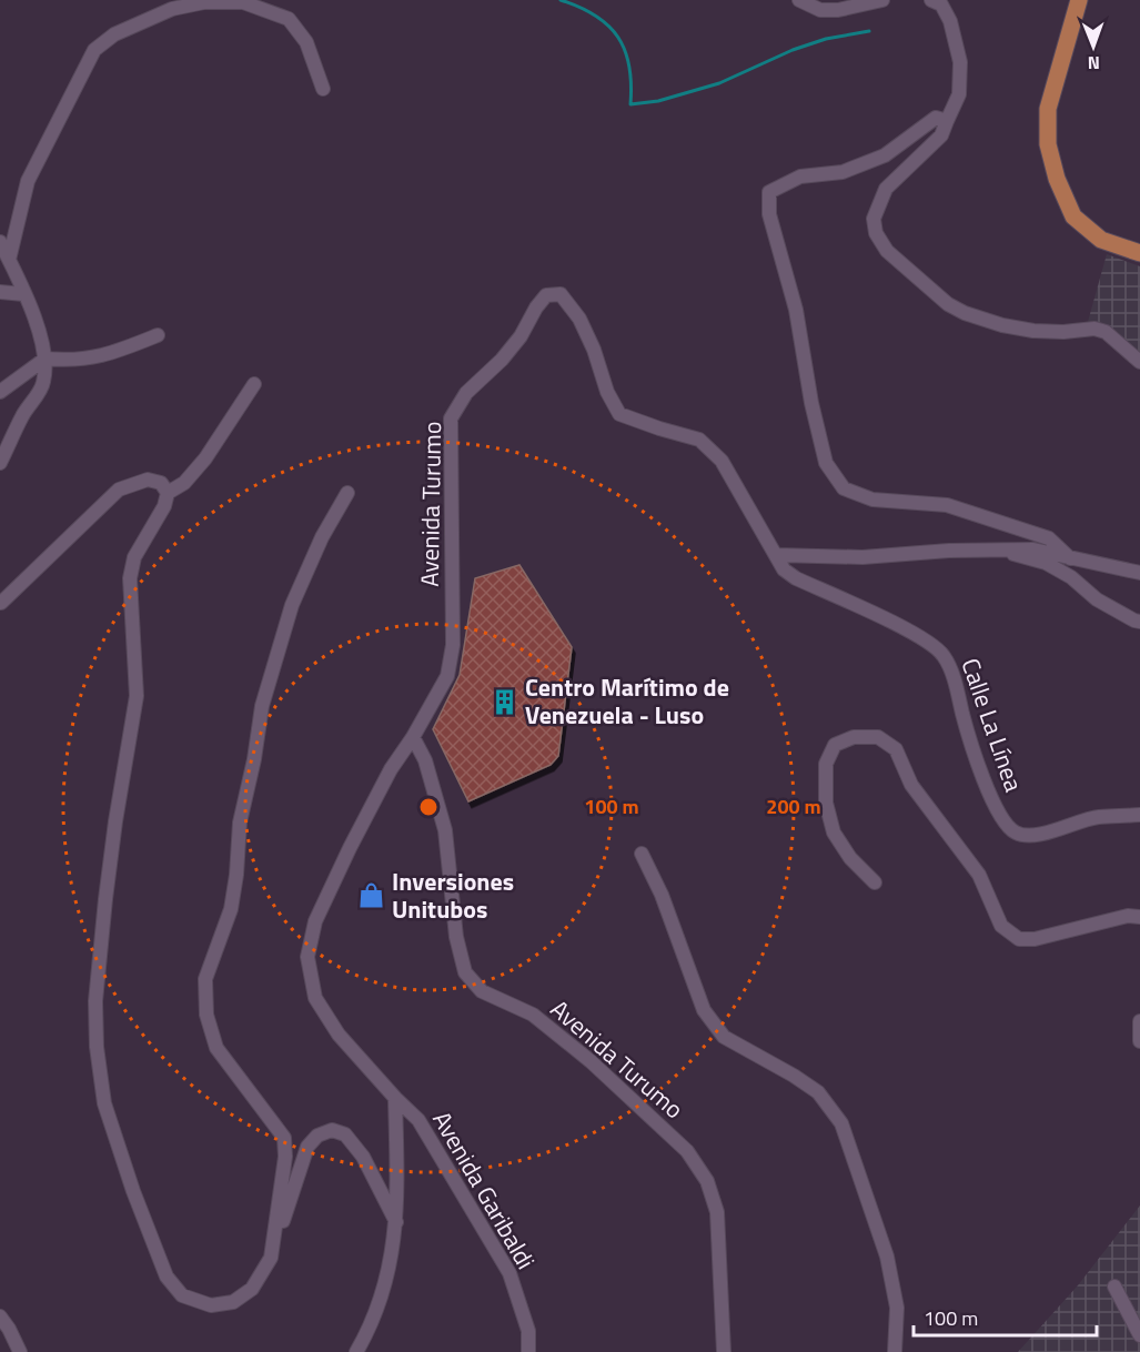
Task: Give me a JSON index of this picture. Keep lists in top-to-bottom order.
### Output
{
  "streets": {
    "street": ["Avenida Turumo", "Calle La Línea", "Avenida Garibaldi"]
  },
  "crossings": [
    ["Avenida Turumo", "Calle La Línea"],
    ["Avenida Turumo", "Avenida Garibaldi"]
  ],
  "places": {
    "building": ["Centro Marítimo de Venezuela - Luso"],
    "shop": ["Inversiones Unitubos"]
  },
  "scale_bar": "100 m",
  "north": "bottom",
  "rings": ["100 m", "200 m"]
}
